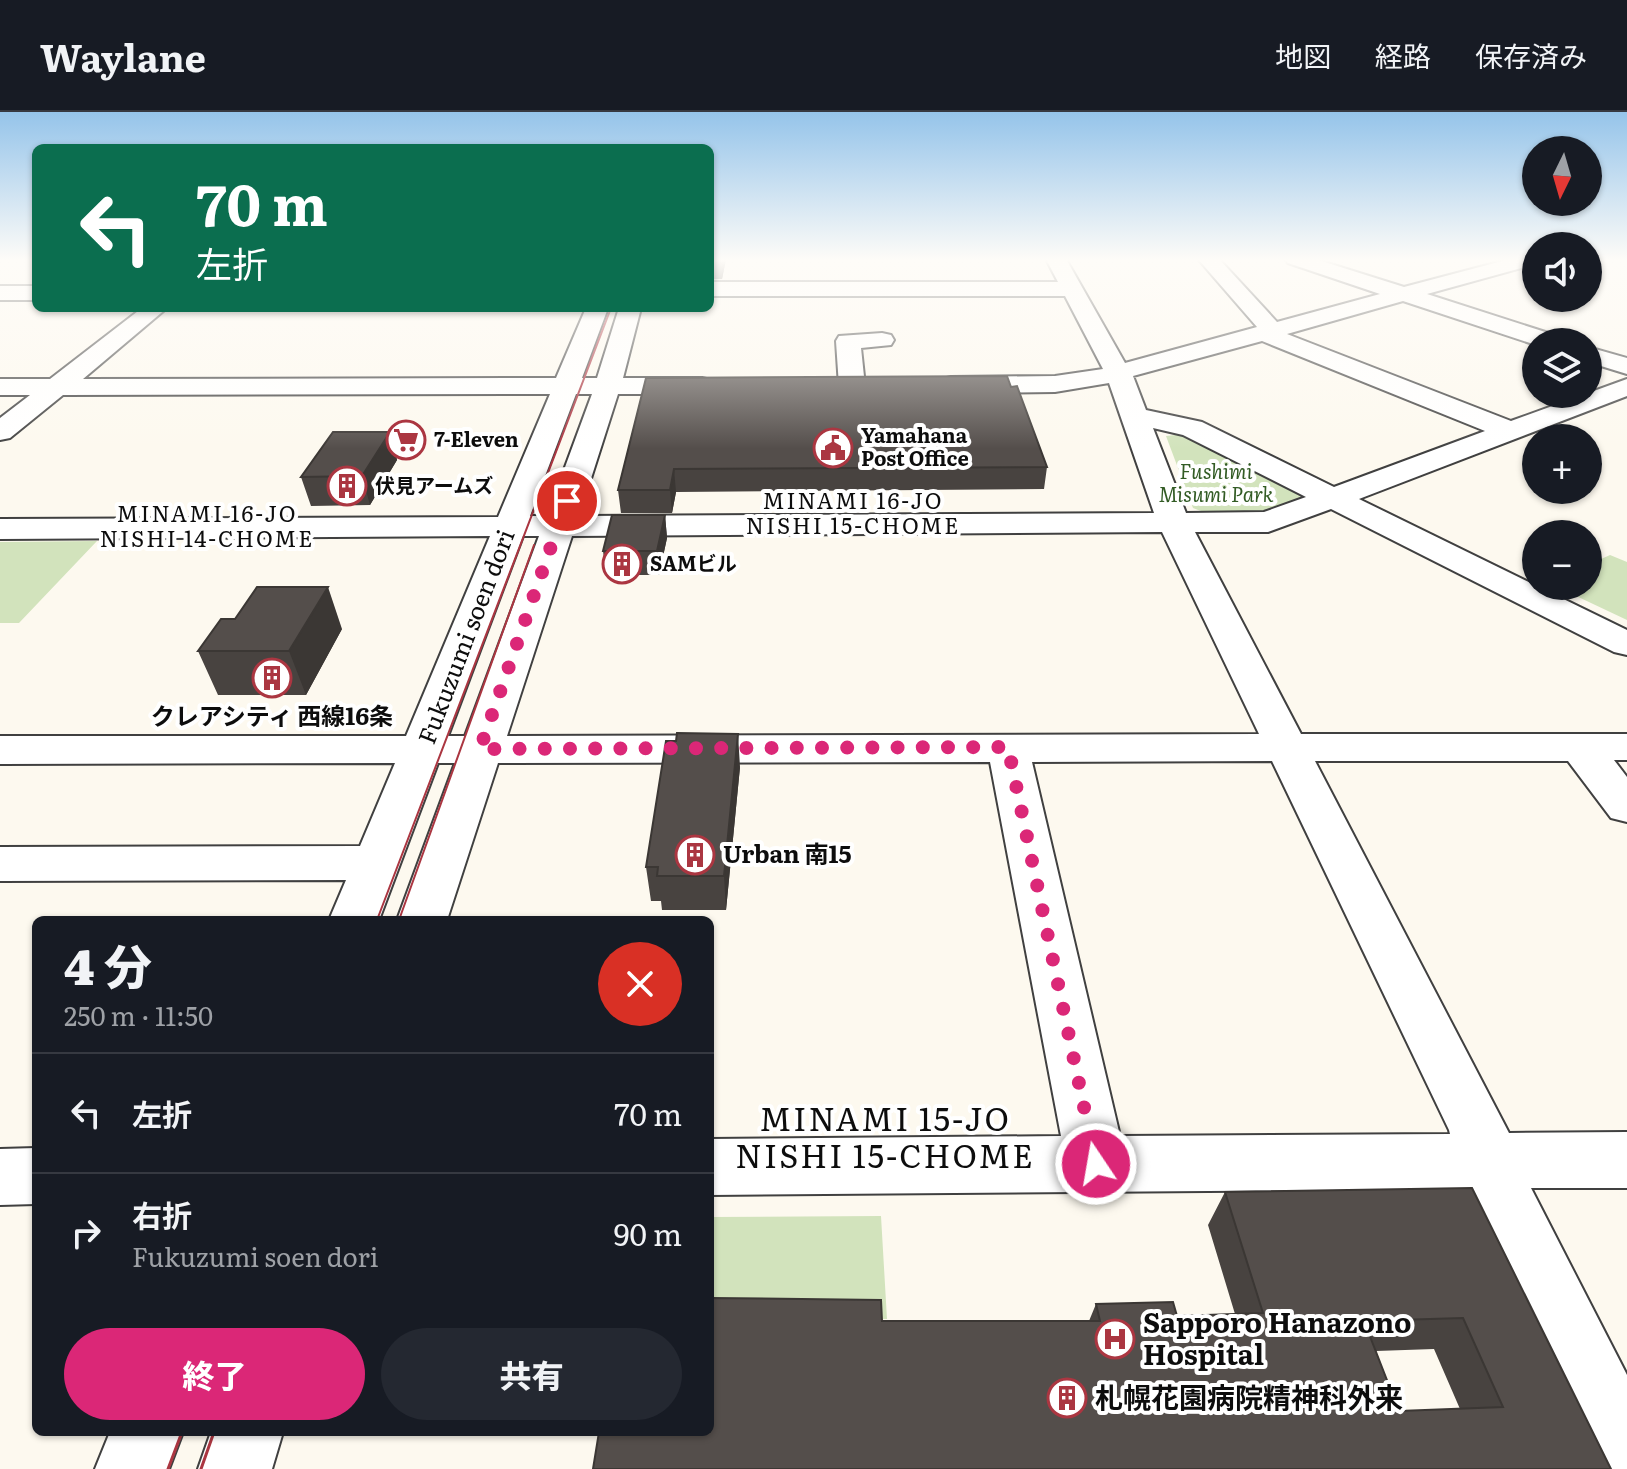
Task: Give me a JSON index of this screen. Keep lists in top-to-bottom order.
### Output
{
  "streets": {
    "street": ["Fukuzumi soen dori"]
  },
  "districts": ["MINAMI 16-JO NISHI 15-CHOME", "MINAMI 16-JO NISHI 14-CHOME", "MINAMI 15-JO NISHI 15-CHOME"],
  "parks": ["Fushimi Misumi Park"],
  "places": {
    "supermarket": ["7-Eleven"],
    "public building": ["Yamahana Post Office"],
    "building": [
      "伏見アームズ",
      "SAMビル",
      "クレアシティ 西線16条",
      "Urban 南15",
      "札幌花園病院精神科外来"
    ],
    "hospital": ["Sapporo Hanazono Hospital"]
  },
  "north": "bottom",
  "page": {
    "header": "Waylane",
    "nav": ["地図", "経路", "保存済み"],
    "map_buttons": ["+", "−"],
    "turn": ["70 m", "左折"],
    "heading": ["4 分", "250 m · 11:50"],
    "list": [
      {
        "name": "左折",
        "value": "70 m"
      },
      {
        "name": "右折",
        "note": "Fukuzumi soen dori",
        "value": "90 m"
      }
    ],
    "buttons": ["終了", "共有"]
  }
}
